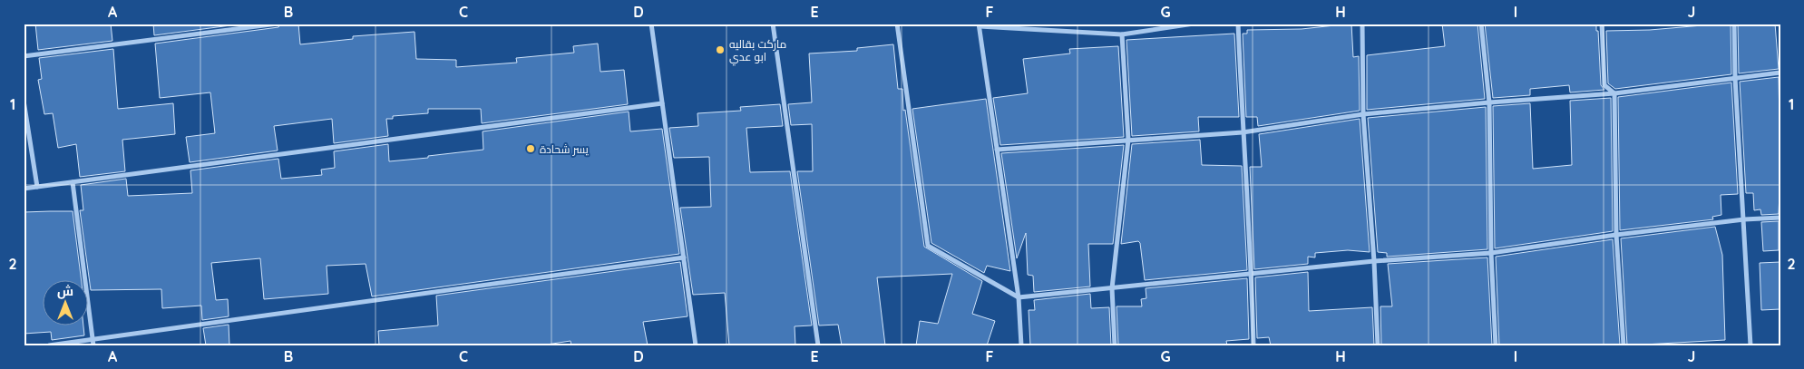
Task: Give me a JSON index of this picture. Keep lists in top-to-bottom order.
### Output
{
  "places": ["ماركت بقاليه ابو عدي", "يسر شحادة"],
  "north": "top",
  "grid": {
    "columns": [
      "A",
      "B",
      "C",
      "D",
      "E",
      "F",
      "G",
      "H",
      "I",
      "J"
    ],
    "rows": ["1", "2"]
  }
}
